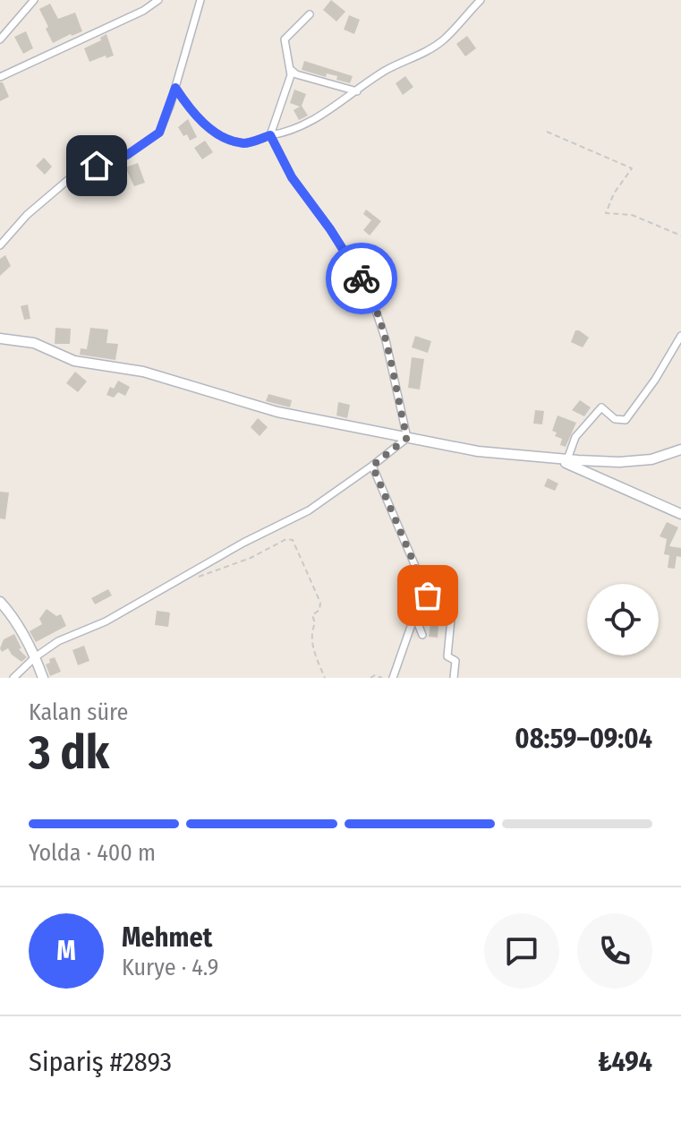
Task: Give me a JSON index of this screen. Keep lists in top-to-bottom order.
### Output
{
  "page": {
    "heading": ["3 dk", "Kalan süre", "08:59–09:04"],
    "panel": [
      "Mehmet",
      "Kurye · 4.9",
      "Sipariş #2893",
      "₺494"
    ],
    "bar": "Yolda · 400 m",
    "round": "M"
  }
}
